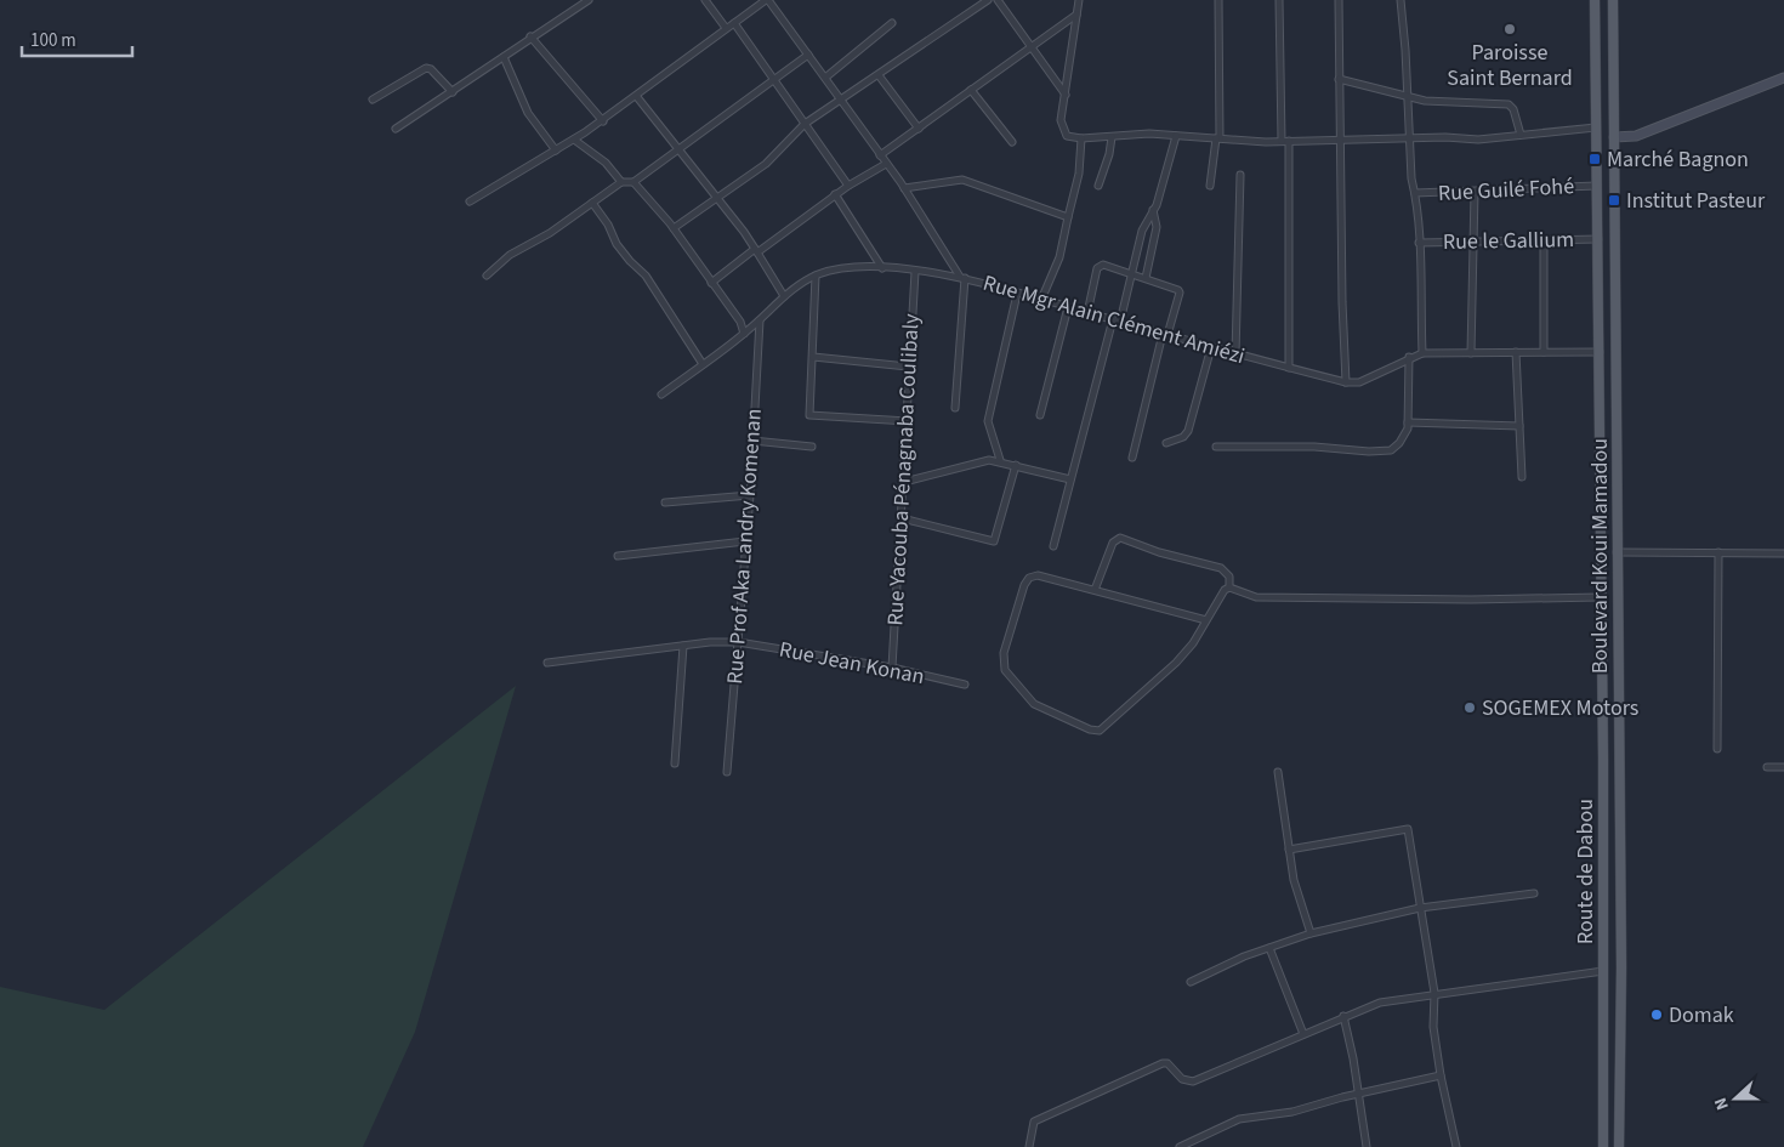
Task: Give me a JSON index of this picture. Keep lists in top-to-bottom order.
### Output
{
  "streets": {
    "main road": ["Boulevard Koui Mamadou", "Route de Dabou"],
    "street": [
      "Rue Guilé Fohé",
      "Rue le Gallium",
      "Rue Mgr Alain Clément Amiézi",
      "Rue Yacouba Pénagnaba Coulibaly",
      "Rue Prof Aka Landry Komenan",
      "Rue Jean Konan"
    ]
  },
  "crossings": [
    ["Rue Guilé Fohé", "Boulevard Koui Mamadou"],
    ["Rue le Gallium", "Boulevard Koui Mamadou"],
    ["Rue Mgr Alain Clément Amiézi", "Rue Yacouba Pénagnaba Coulibaly"],
    ["Rue Mgr Alain Clément Amiézi", "Rue Prof Aka Landry Komenan"],
    ["Rue Mgr Alain Clément Amiézi", "Boulevard Koui Mamadou"],
    ["Rue Yacouba Pénagnaba Coulibaly", "Rue Jean Konan"],
    ["Rue Prof Aka Landry Komenan", "Rue Jean Konan"],
    ["Boulevard Koui Mamadou", "Route de Dabou"]
  ],
  "places": {
    "other": ["Paroisse Saint Bernard", "SOGEMEX Motors", "Domak"],
    "transit": ["Marché Bagnon", "Institut Pasteur"]
  },
  "scale_bar": "100 m",
  "north": "left"
}
